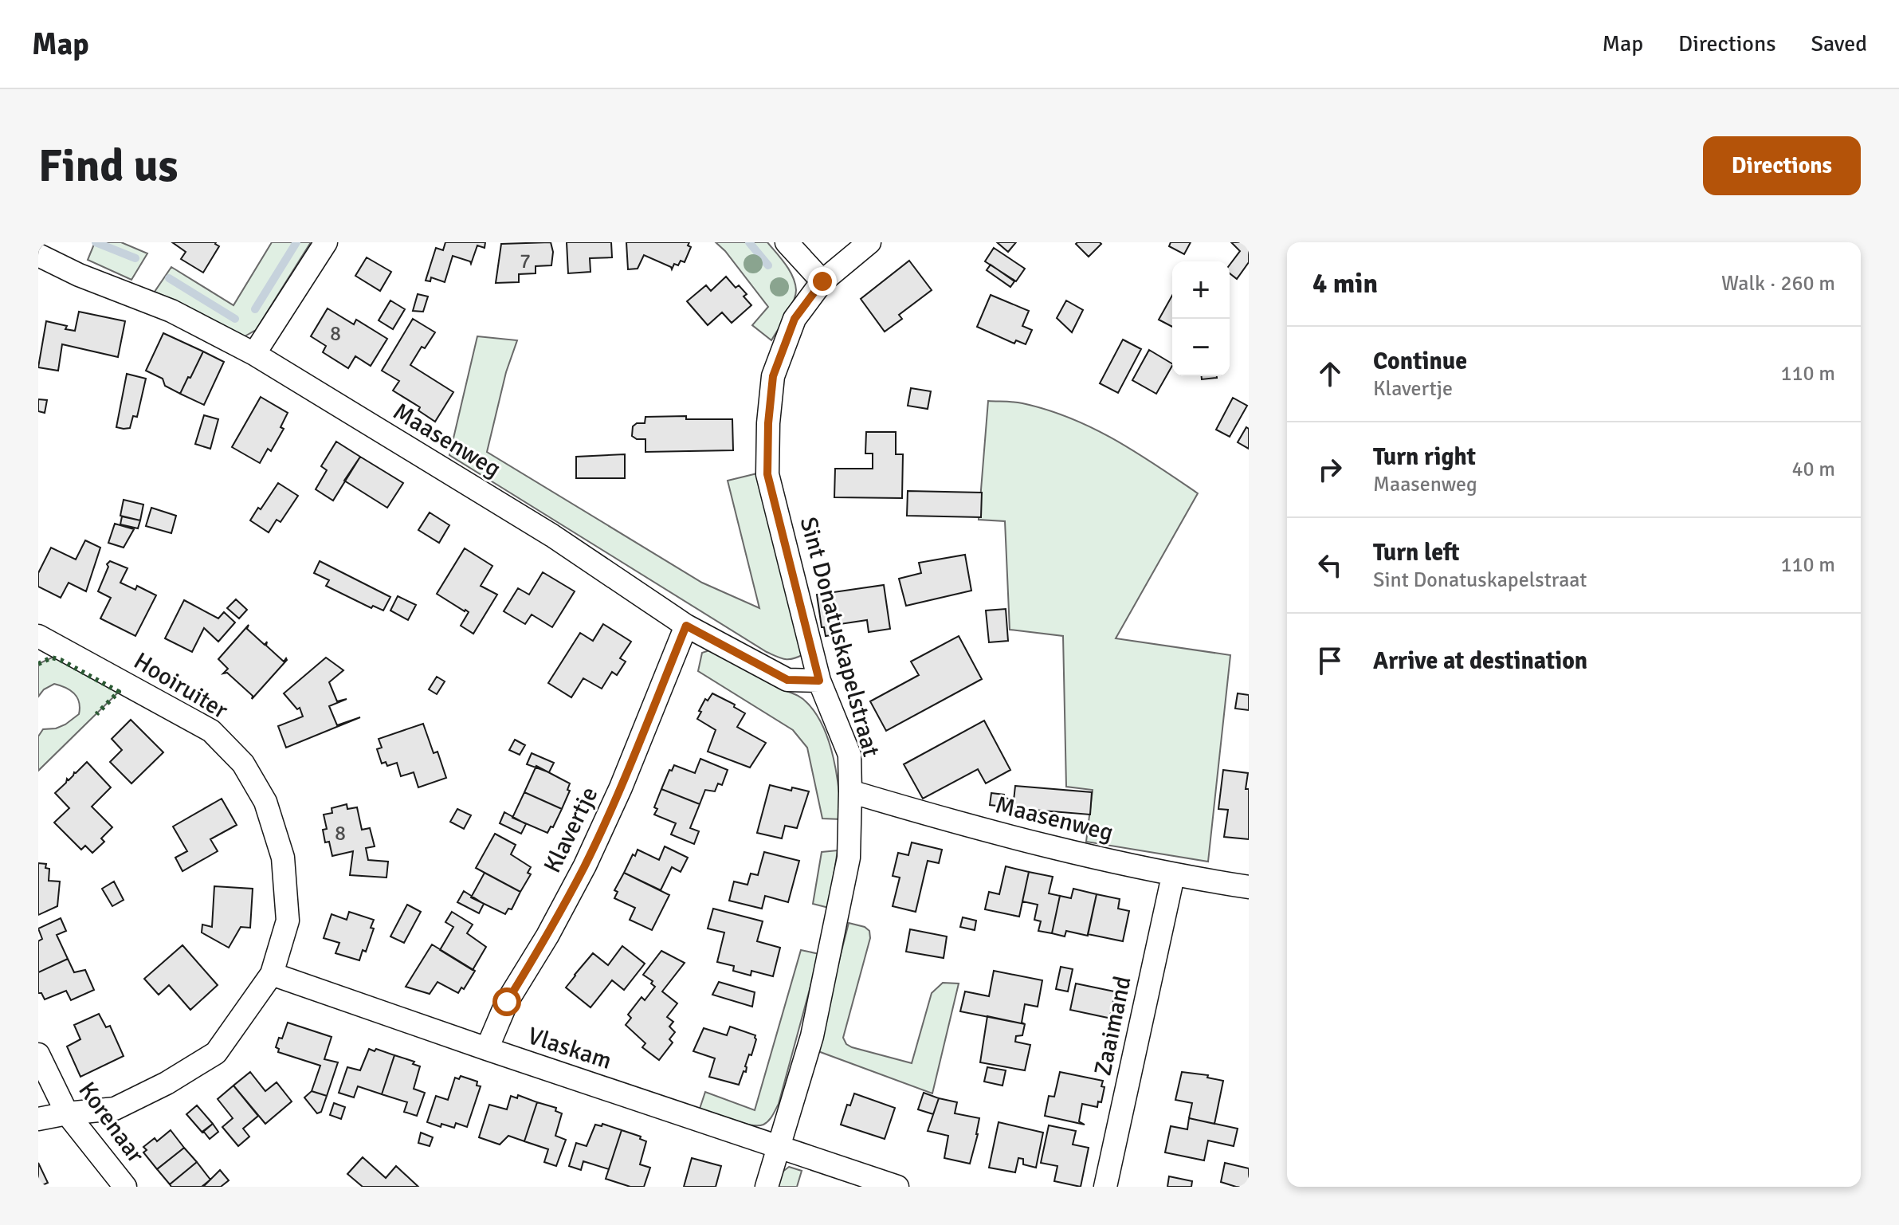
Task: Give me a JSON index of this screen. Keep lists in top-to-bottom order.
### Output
{
  "streets": {
    "street": [
      "Maasenweg",
      "Sint Donatuskapelstraat",
      "Hooiruiter",
      "Klavertje",
      "Zaaimand",
      "Vlaskam",
      "Korenaar"
    ]
  },
  "crossings": [
    ["Maasenweg", "Sint Donatuskapelstraat"],
    ["Maasenweg", "Klavertje"],
    ["Maasenweg", "Zaaimand"],
    ["Sint Donatuskapelstraat", "Vlaskam"],
    ["Hooiruiter", "Vlaskam"],
    ["Hooiruiter", "Korenaar"],
    ["Klavertje", "Vlaskam"]
  ],
  "house_numbers": ["7", "8", "8"],
  "page": {
    "header": "Map",
    "nav": ["Map", "Directions", "Saved"],
    "buttons": "Directions",
    "title": "Find us",
    "heading": ["4 min", "Walk · 260 m"],
    "map_buttons": ["+", "−"],
    "list": [
      ["Continue", "Klavertje", "110 m"],
      ["Turn right", "Maasenweg", "40 m"],
      ["Turn left", "Sint Donatuskapelstraat", "110 m"],
      "Arrive at destination"
    ]
  }
}
